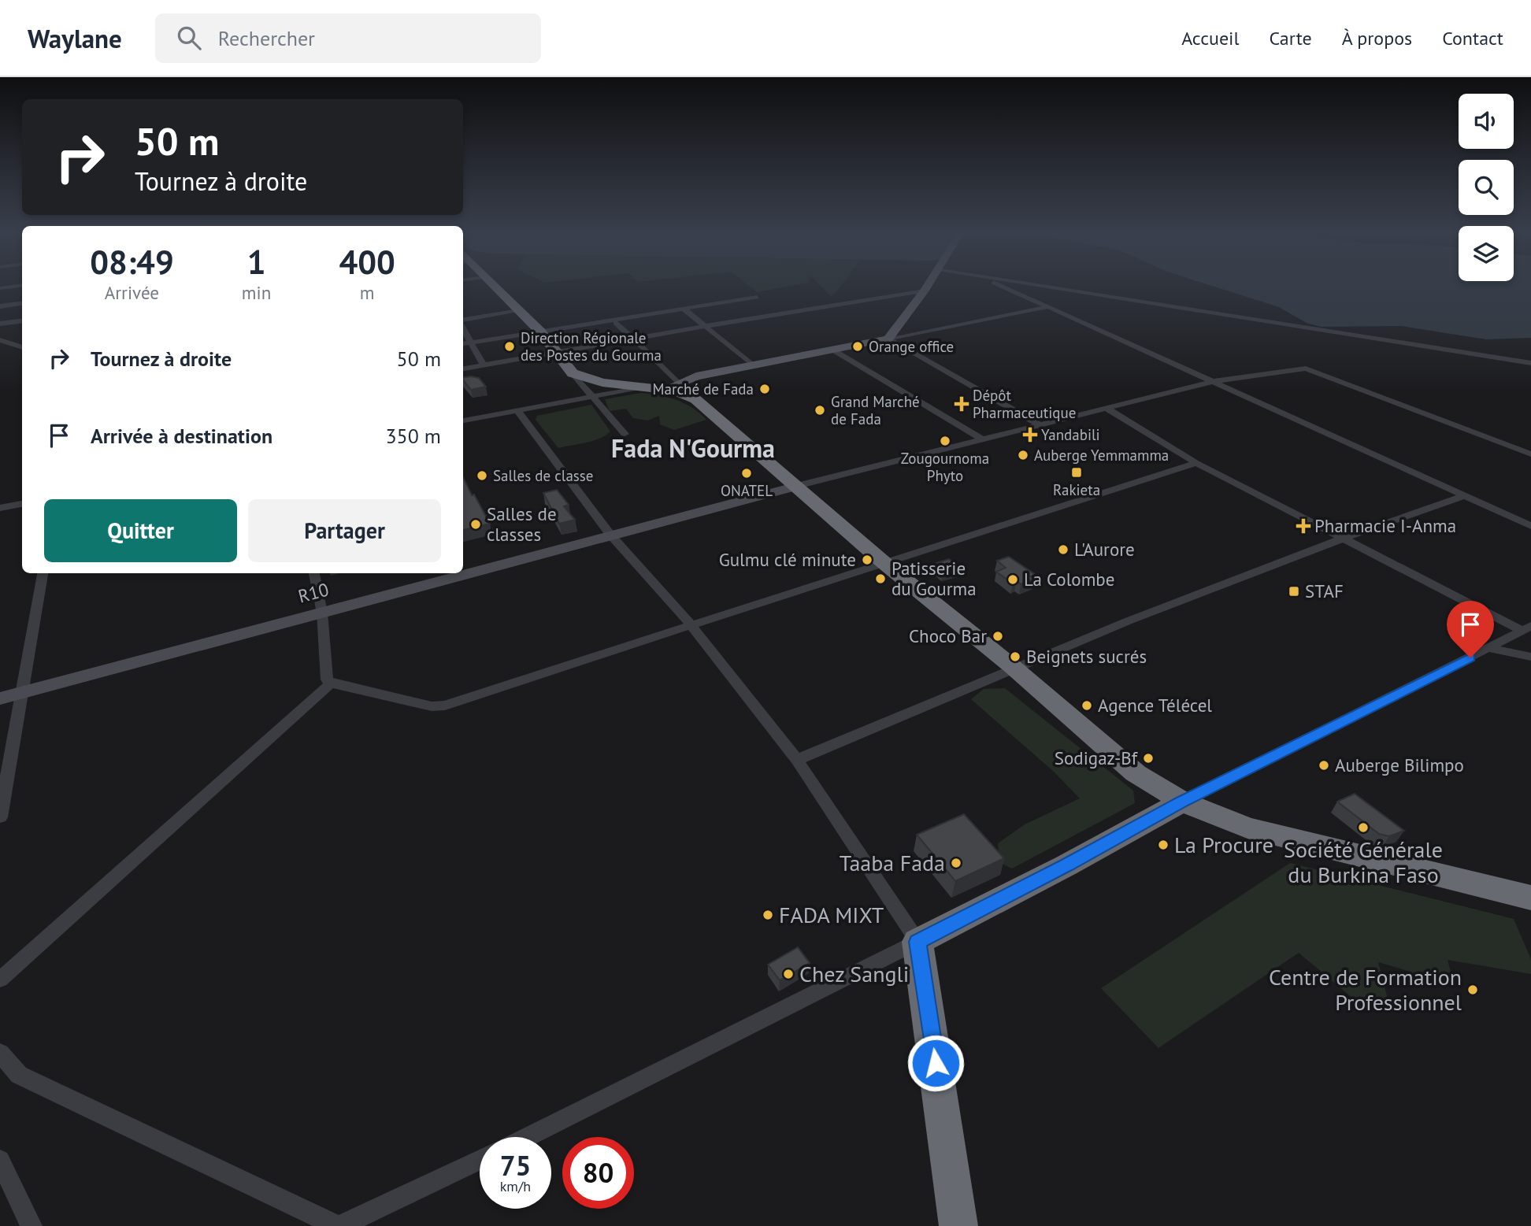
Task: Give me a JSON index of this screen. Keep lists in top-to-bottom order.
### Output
{
  "streets": {
    "main road": ["R10"]
  },
  "districts": ["Fada N'Gourma"],
  "places": {
    "other": [
      "Direction Régionale des Postes du Gourma",
      "Orange office",
      "Marché de Fada",
      "Grand Marché de Fada",
      "Zougournoma Phyto",
      "Auberge Yemmamma",
      "ONATEL",
      "Salles de classe",
      "Salles de classes",
      "L'Aurore",
      "Gulmu clé minute",
      "Patisserie du Gourma",
      "La Colombe",
      "Choco Bar",
      "Beignets sucrés",
      "Agence Télécel",
      "Sodigaz-Bf",
      "Auberge Bilimpo",
      "Société Générale du Burkina Faso",
      "La Procure",
      "Taaba Fada",
      "FADA MIXT",
      "Chez Sangli",
      "Centre de Formation Professionnel"
    ],
    "health": ["Dépôt Pharmaceutique", "Yandabili", "Pharmacie I-Anma"],
    "transit": ["Rakieta", "STAF"]
  },
  "page": {
    "header": "Waylane",
    "search": "Rechercher",
    "nav": [
      "Accueil",
      "Carte",
      "À propos",
      "Contact"
    ],
    "turn": ["50 m", "Tournez à droite"],
    "eta": [
      "08:49",
      "Arrivée",
      "1",
      "min",
      "400",
      "m"
    ],
    "list": [
      {
        "name": "Tournez à droite",
        "value": "50 m"
      },
      {
        "name": "Arrivée à destination",
        "value": "350 m"
      }
    ],
    "buttons": ["Quitter", "Partager"],
    "speed": "75 km/h",
    "limit": "80"
  }
}
